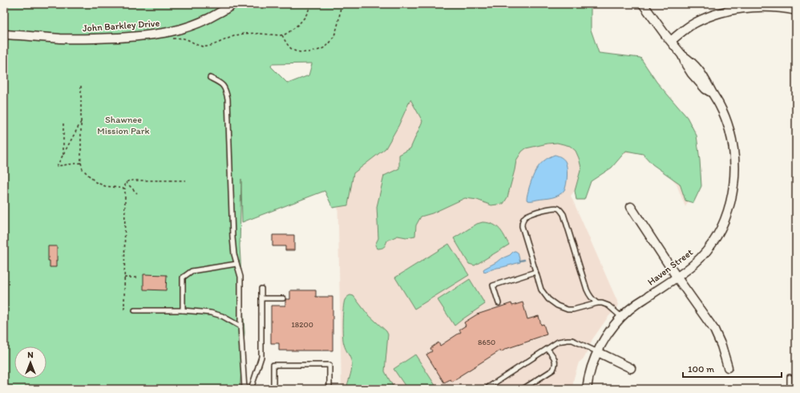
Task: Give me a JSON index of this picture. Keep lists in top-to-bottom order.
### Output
{
  "streets": {
    "street": ["John Barkley Drive", "Haven Street"]
  },
  "parks": ["Shawnee Mission Park"],
  "house_numbers": ["18200", "8650"],
  "scale_bar": "100 m",
  "north": "top"
}
